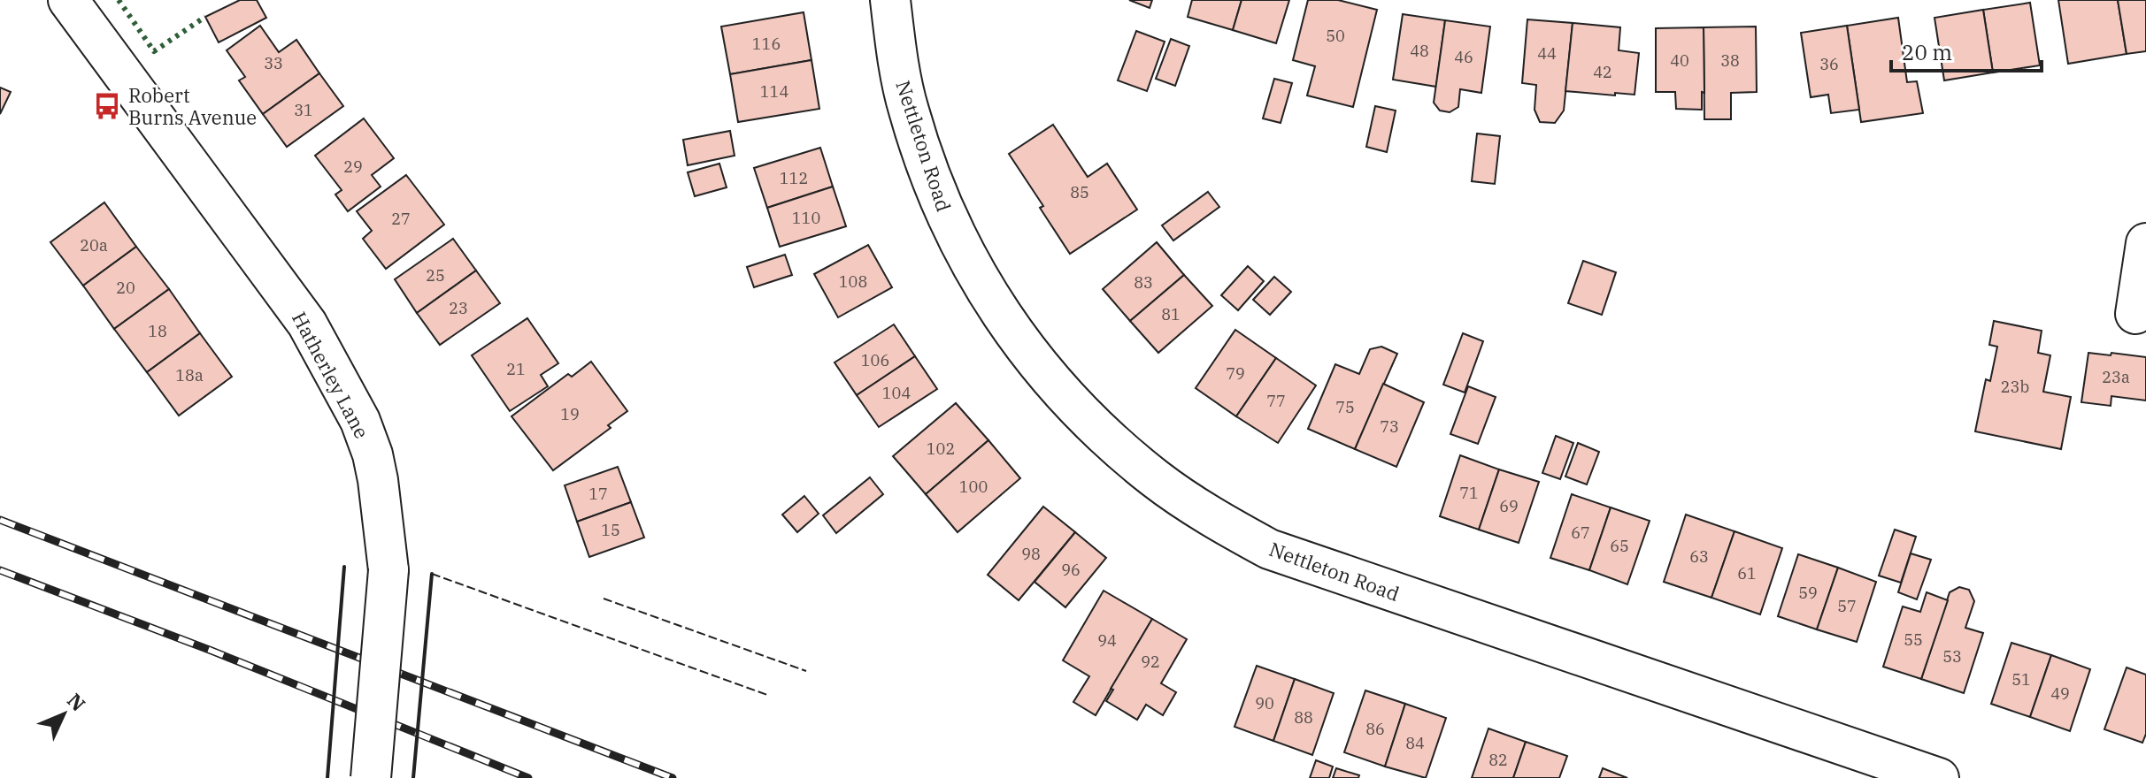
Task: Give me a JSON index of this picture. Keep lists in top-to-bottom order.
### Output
{
  "streets": {
    "street": ["Nettleton Road", "Hatherley Lane"]
  },
  "places": {
    "bus stop": ["Robert Burns Avenue"]
  },
  "house_numbers": [
    "50",
    "116",
    "48",
    "44",
    "46",
    "40",
    "38",
    "33",
    "36",
    "42",
    "114",
    "31",
    "29",
    "112",
    "85",
    "110",
    "27",
    "20a",
    "25",
    "108",
    "83",
    "20",
    "23",
    "81",
    "18",
    "106",
    "21",
    "79",
    "18a",
    "23a",
    "23b",
    "104",
    "77",
    "75",
    "19",
    "73",
    "102",
    "100",
    "71",
    "17",
    "69",
    "15",
    "67",
    "65",
    "98",
    "63",
    "96",
    "61",
    "59",
    "57",
    "55",
    "94",
    "53",
    "92",
    "51",
    "49",
    "90",
    "88",
    "86",
    "84",
    "82"
  ],
  "scale_bar": "20 m",
  "north": "top right"
}
